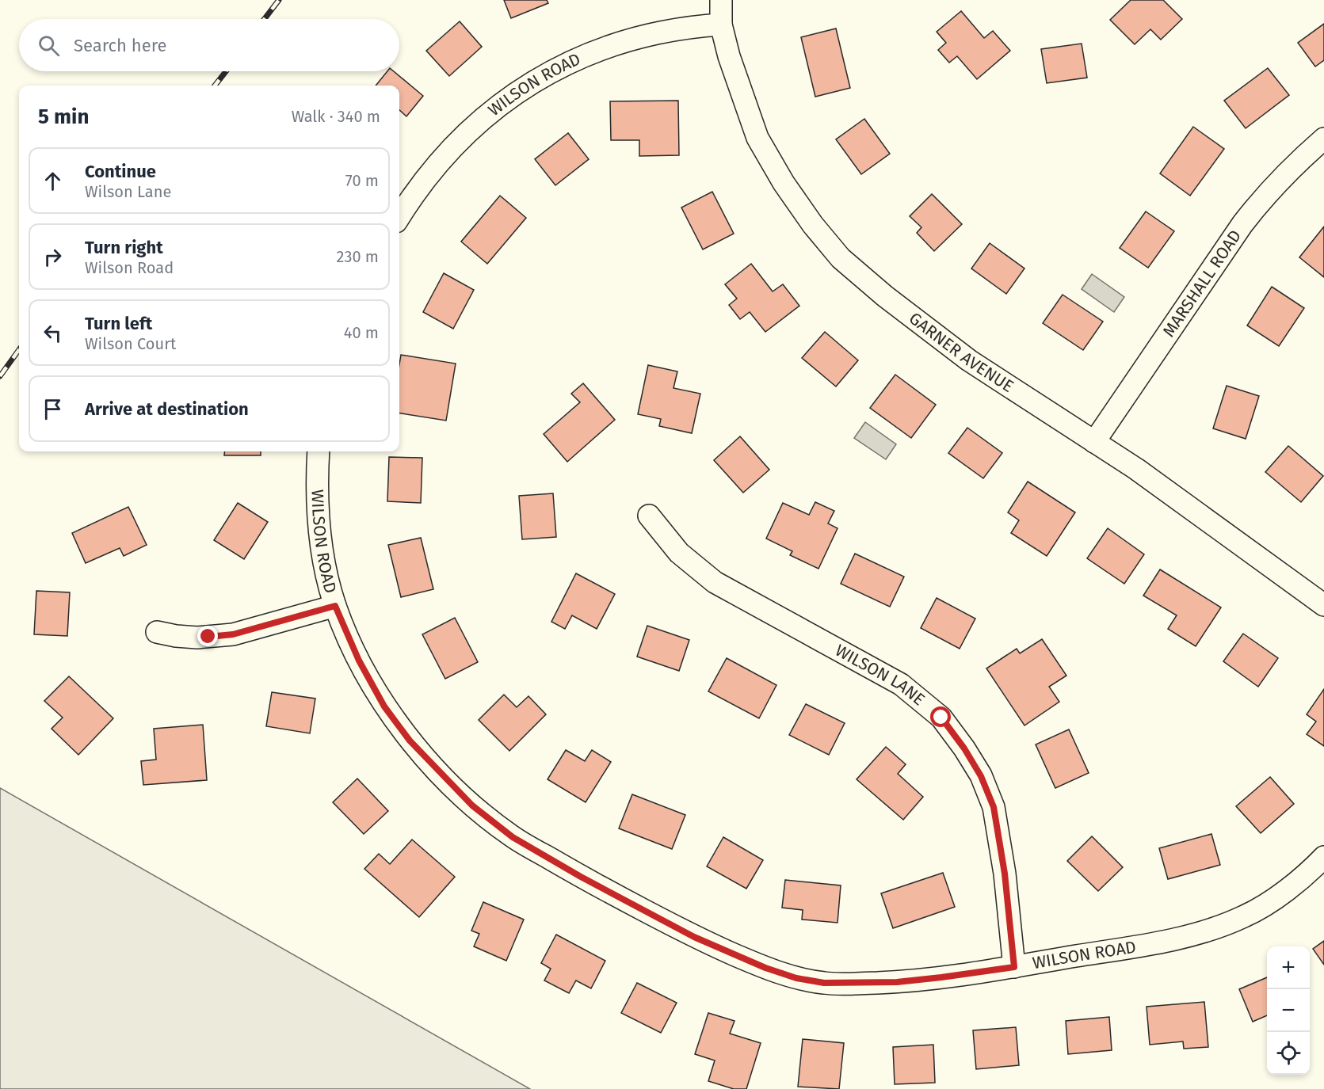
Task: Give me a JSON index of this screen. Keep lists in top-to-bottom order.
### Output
{
  "streets": {
    "street": [
      "WILSON ROAD",
      "MARSHALL ROAD",
      "GARNER AVENUE",
      "WILSON LANE"
    ]
  },
  "crossings": [
    ["WILSON ROAD", "GARNER AVENUE"],
    ["WILSON ROAD", "WILSON LANE"],
    ["MARSHALL ROAD", "GARNER AVENUE"]
  ],
  "page": {
    "search": "Search here",
    "heading": ["5 min", "Walk · 340 m"],
    "list": [
      ["Continue", "Wilson Lane", "70 m"],
      ["Turn right", "Wilson Road", "230 m"],
      ["Turn left", "Wilson Court", "40 m"],
      "Arrive at destination"
    ],
    "map_buttons": ["+", "−"]
  }
}
